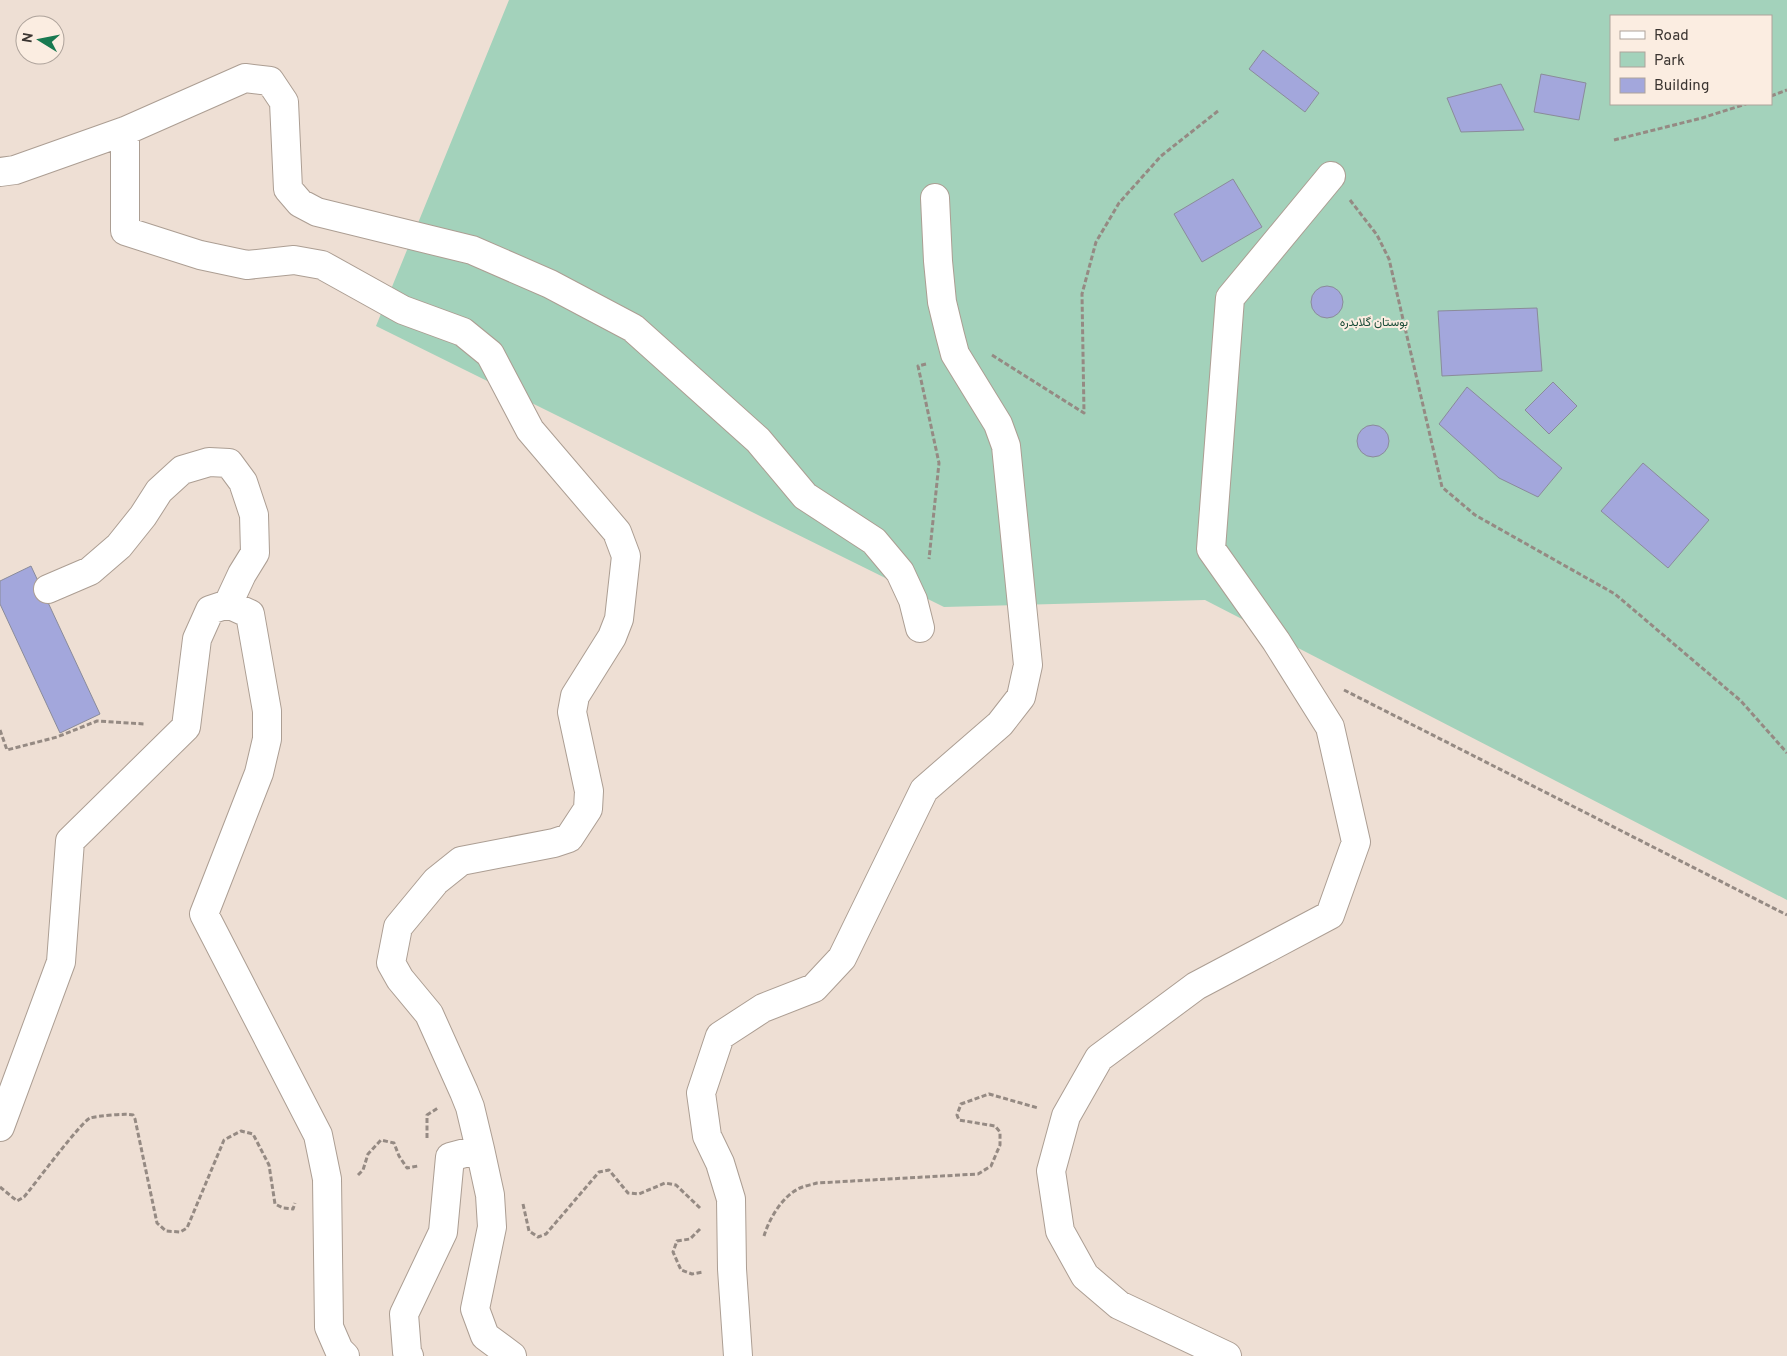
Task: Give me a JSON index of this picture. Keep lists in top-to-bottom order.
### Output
{
  "parks": ["بوستان گلابدره"],
  "legend": ["Road", "Park", "Building"],
  "north": "left"
}
